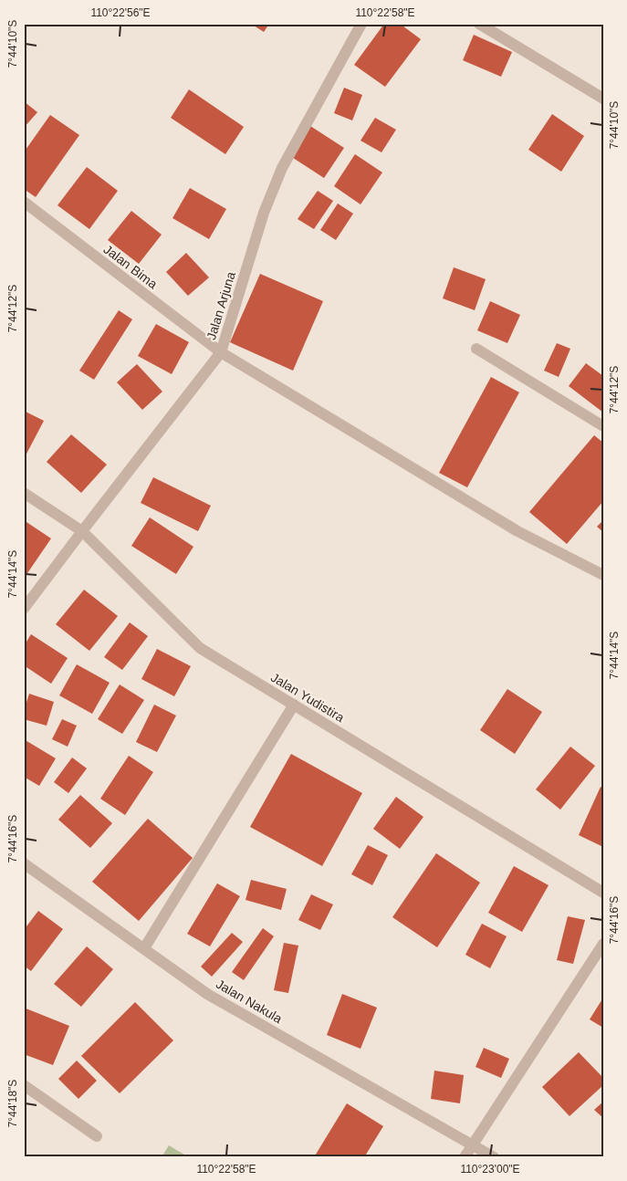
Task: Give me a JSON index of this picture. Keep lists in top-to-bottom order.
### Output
{
  "streets": {
    "street": [
      "Jalan Bima",
      "Jalan Arjuna",
      "Jalan Yudistira",
      "Jalan Nakula"
    ]
  },
  "crossings": [
    ["Jalan Bima", "Jalan Arjuna"],
    ["Jalan Arjuna", "Jalan Yudistira"]
  ],
  "coordinates": [
    "110°22'56\"E",
    "110°22'58\"E",
    "7°44'10\"S",
    "7°44'12\"S",
    "7°44'14\"S",
    "7°44'16\"S",
    "7°44'18\"S",
    "110°23'00\"E"
  ]
}
